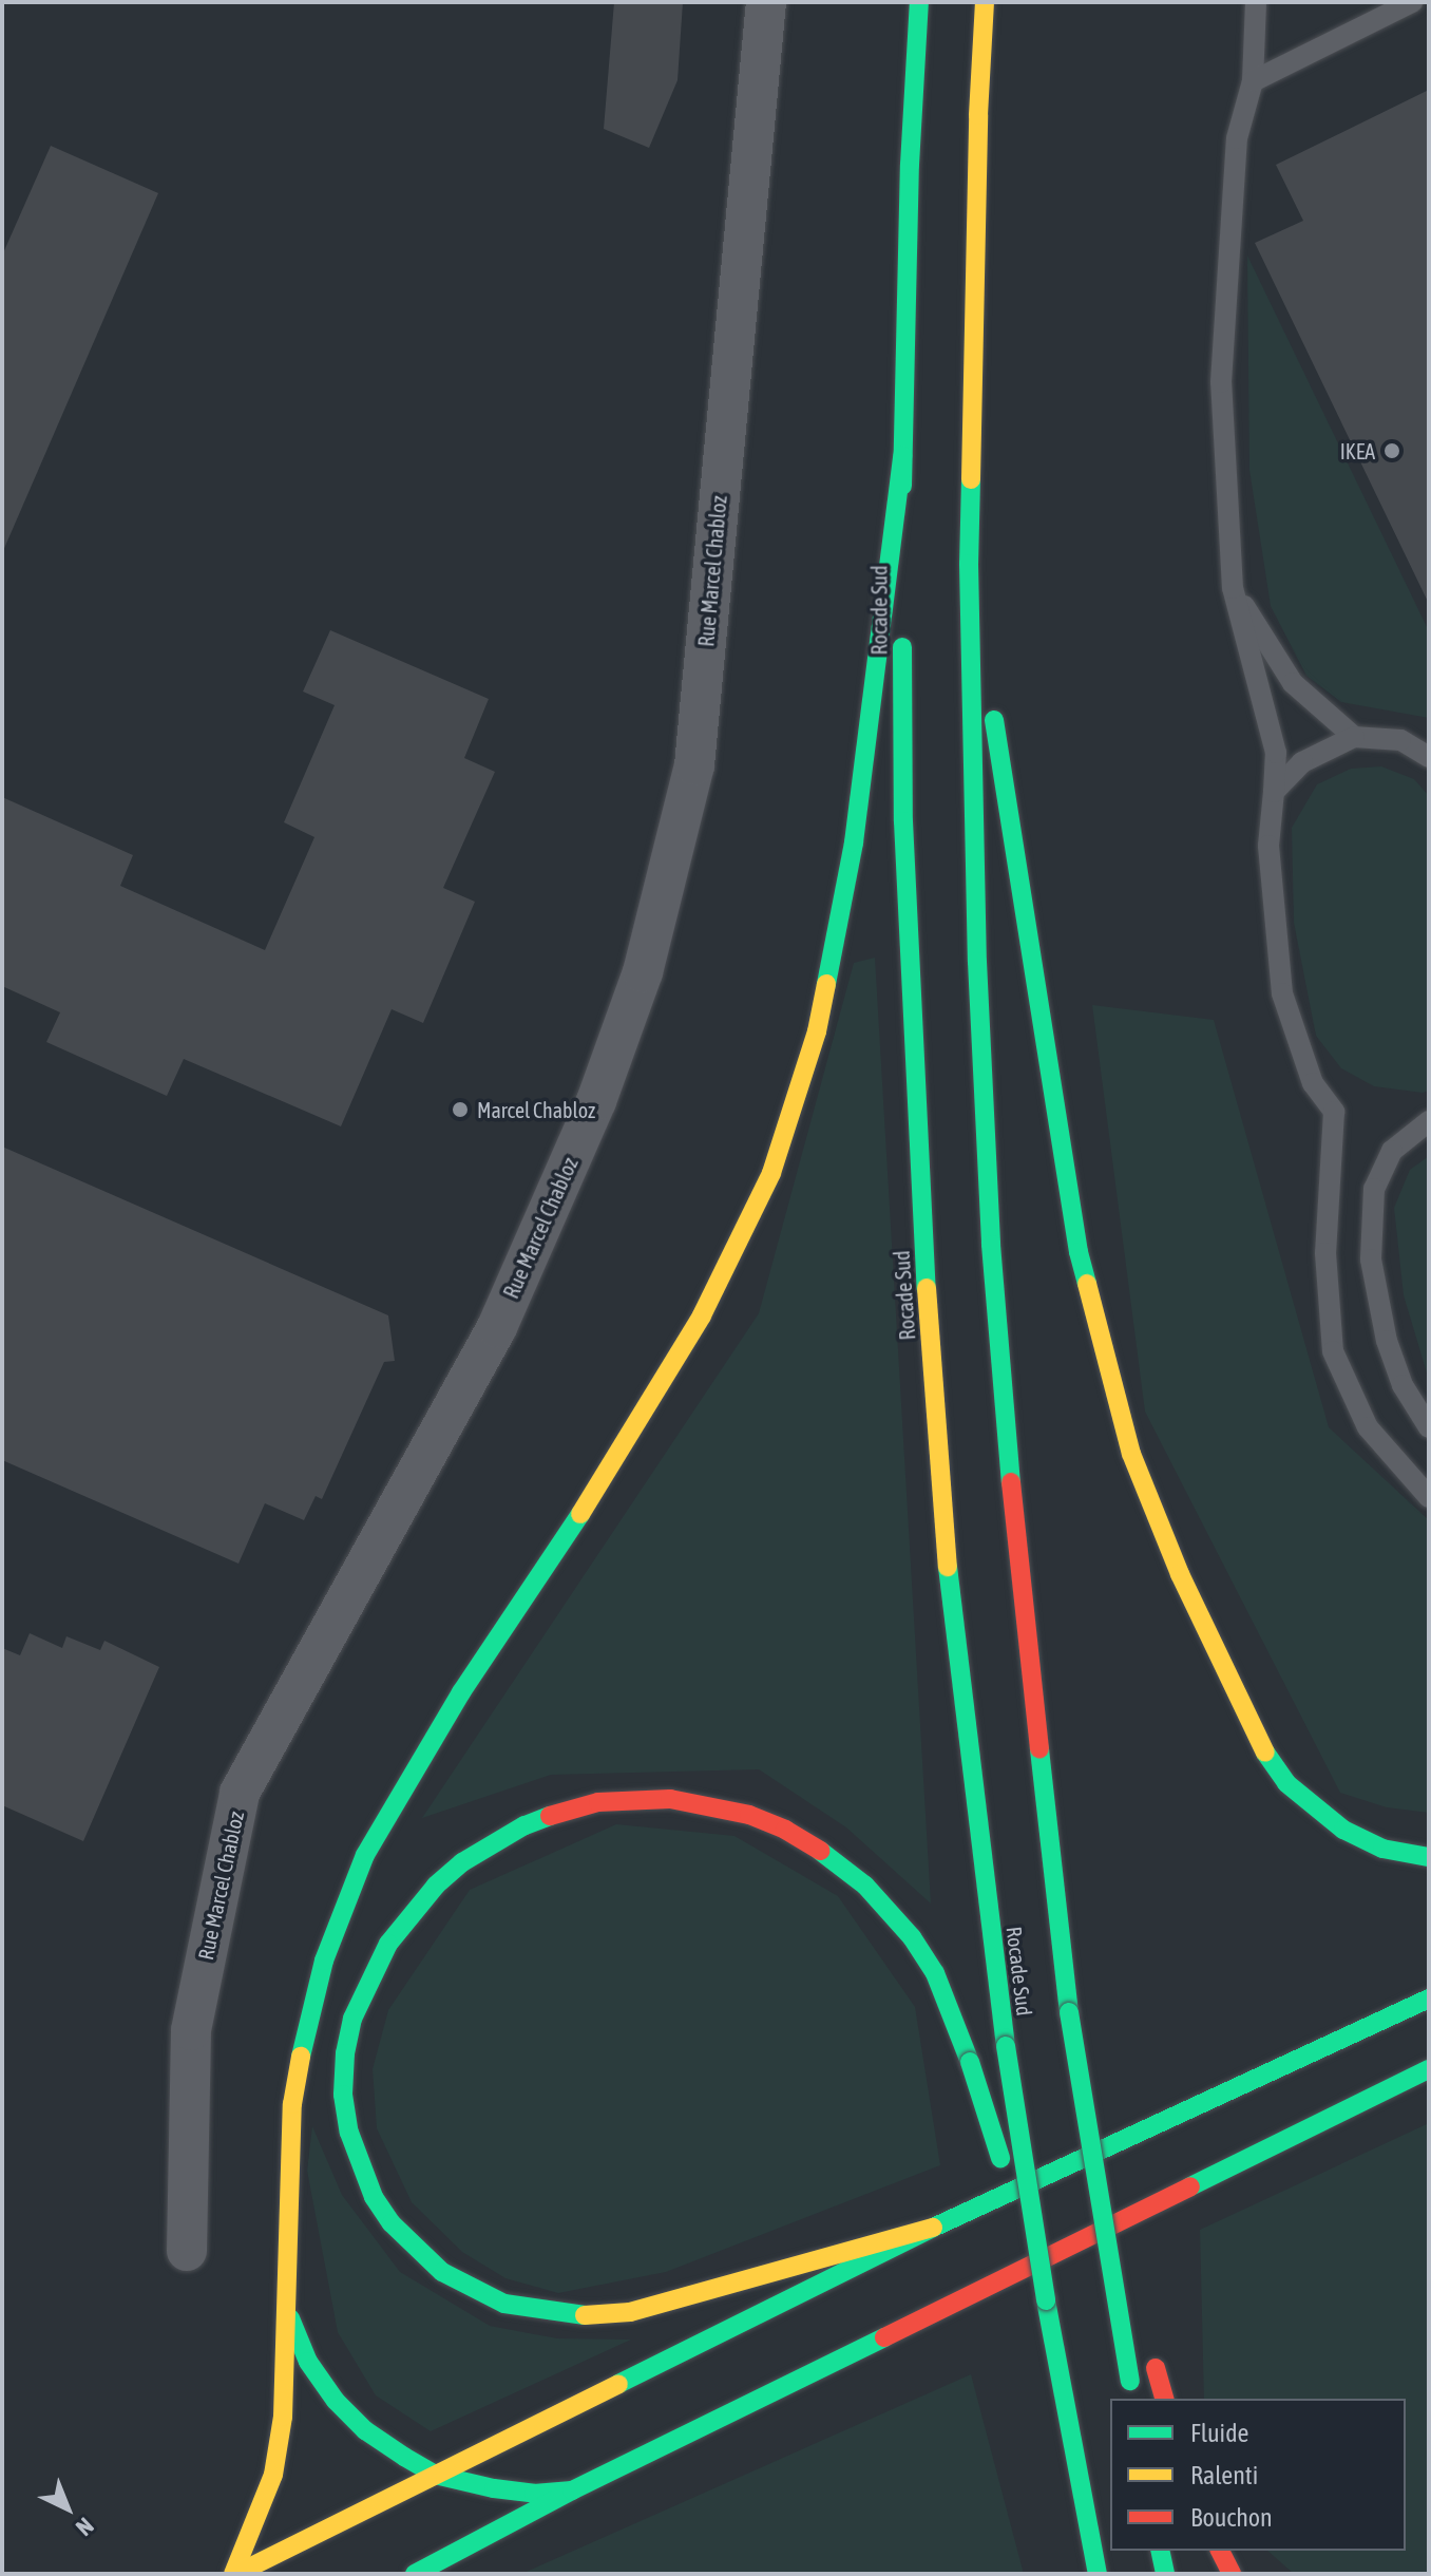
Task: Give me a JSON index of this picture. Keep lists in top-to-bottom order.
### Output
{
  "streets": {
    "main road": ["Rocade Sud"],
    "street": ["Rue Marcel Chabloz"]
  },
  "places": ["IKEA", "Marcel Chabloz"],
  "legend": ["Fluide", "Ralenti", "Bouchon"],
  "north": "bottom right"
}
